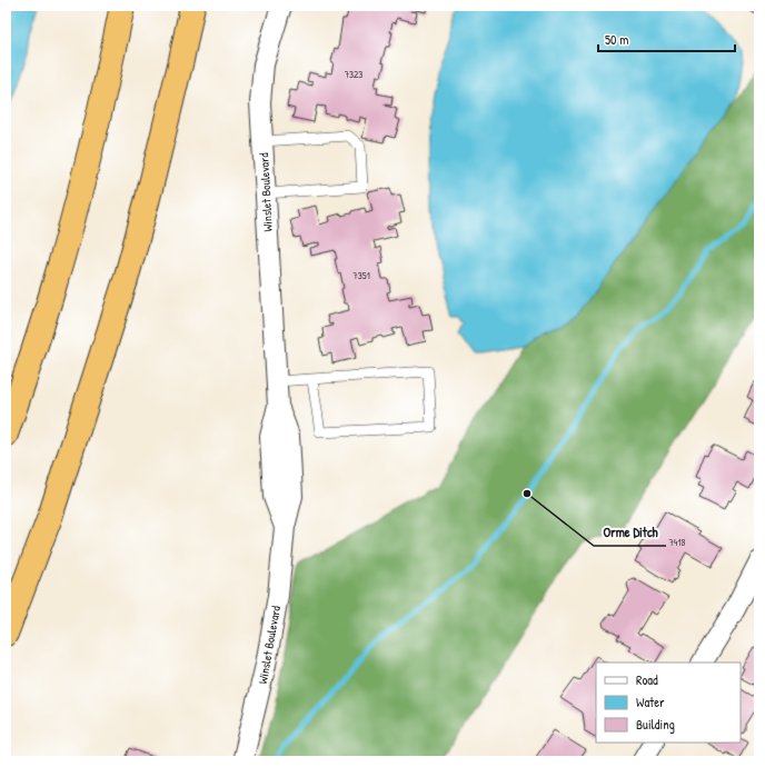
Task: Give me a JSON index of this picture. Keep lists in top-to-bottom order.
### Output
{
  "streets": {
    "street": ["Winslet Boulevard"]
  },
  "places": ["Orme Ditch"],
  "house_numbers": ["7323", "7351", "7418"],
  "legend": ["Road", "Water", "Building"],
  "scale_bar": "50 m"
}
